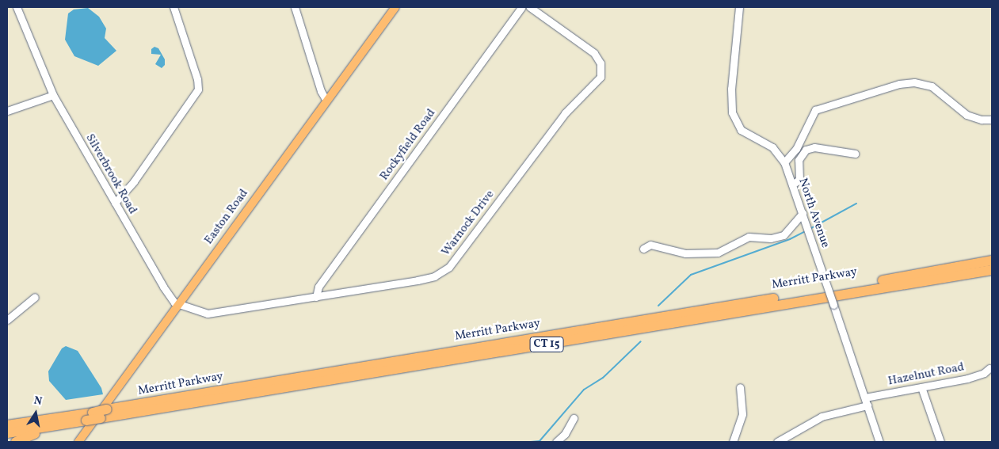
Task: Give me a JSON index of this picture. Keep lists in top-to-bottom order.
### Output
{
  "streets": {
    "highway": ["Merritt Parkway", "CT 15"],
    "main road": ["Easton Road"],
    "street": [
      "Rockyfield Road",
      "Silverbrook Road",
      "North Avenue",
      "Warnock Drive",
      "Hazelnut Road"
    ]
  },
  "crossings": [
    ["Rockyfield Road", "Warnock Drive"],
    ["Silverbrook Road", "Easton Road"],
    ["Silverbrook Road", "Warnock Drive"],
    ["North Avenue", "Hazelnut Road"],
    ["Easton Road", "Warnock Drive"]
  ],
  "north": "top"
}
